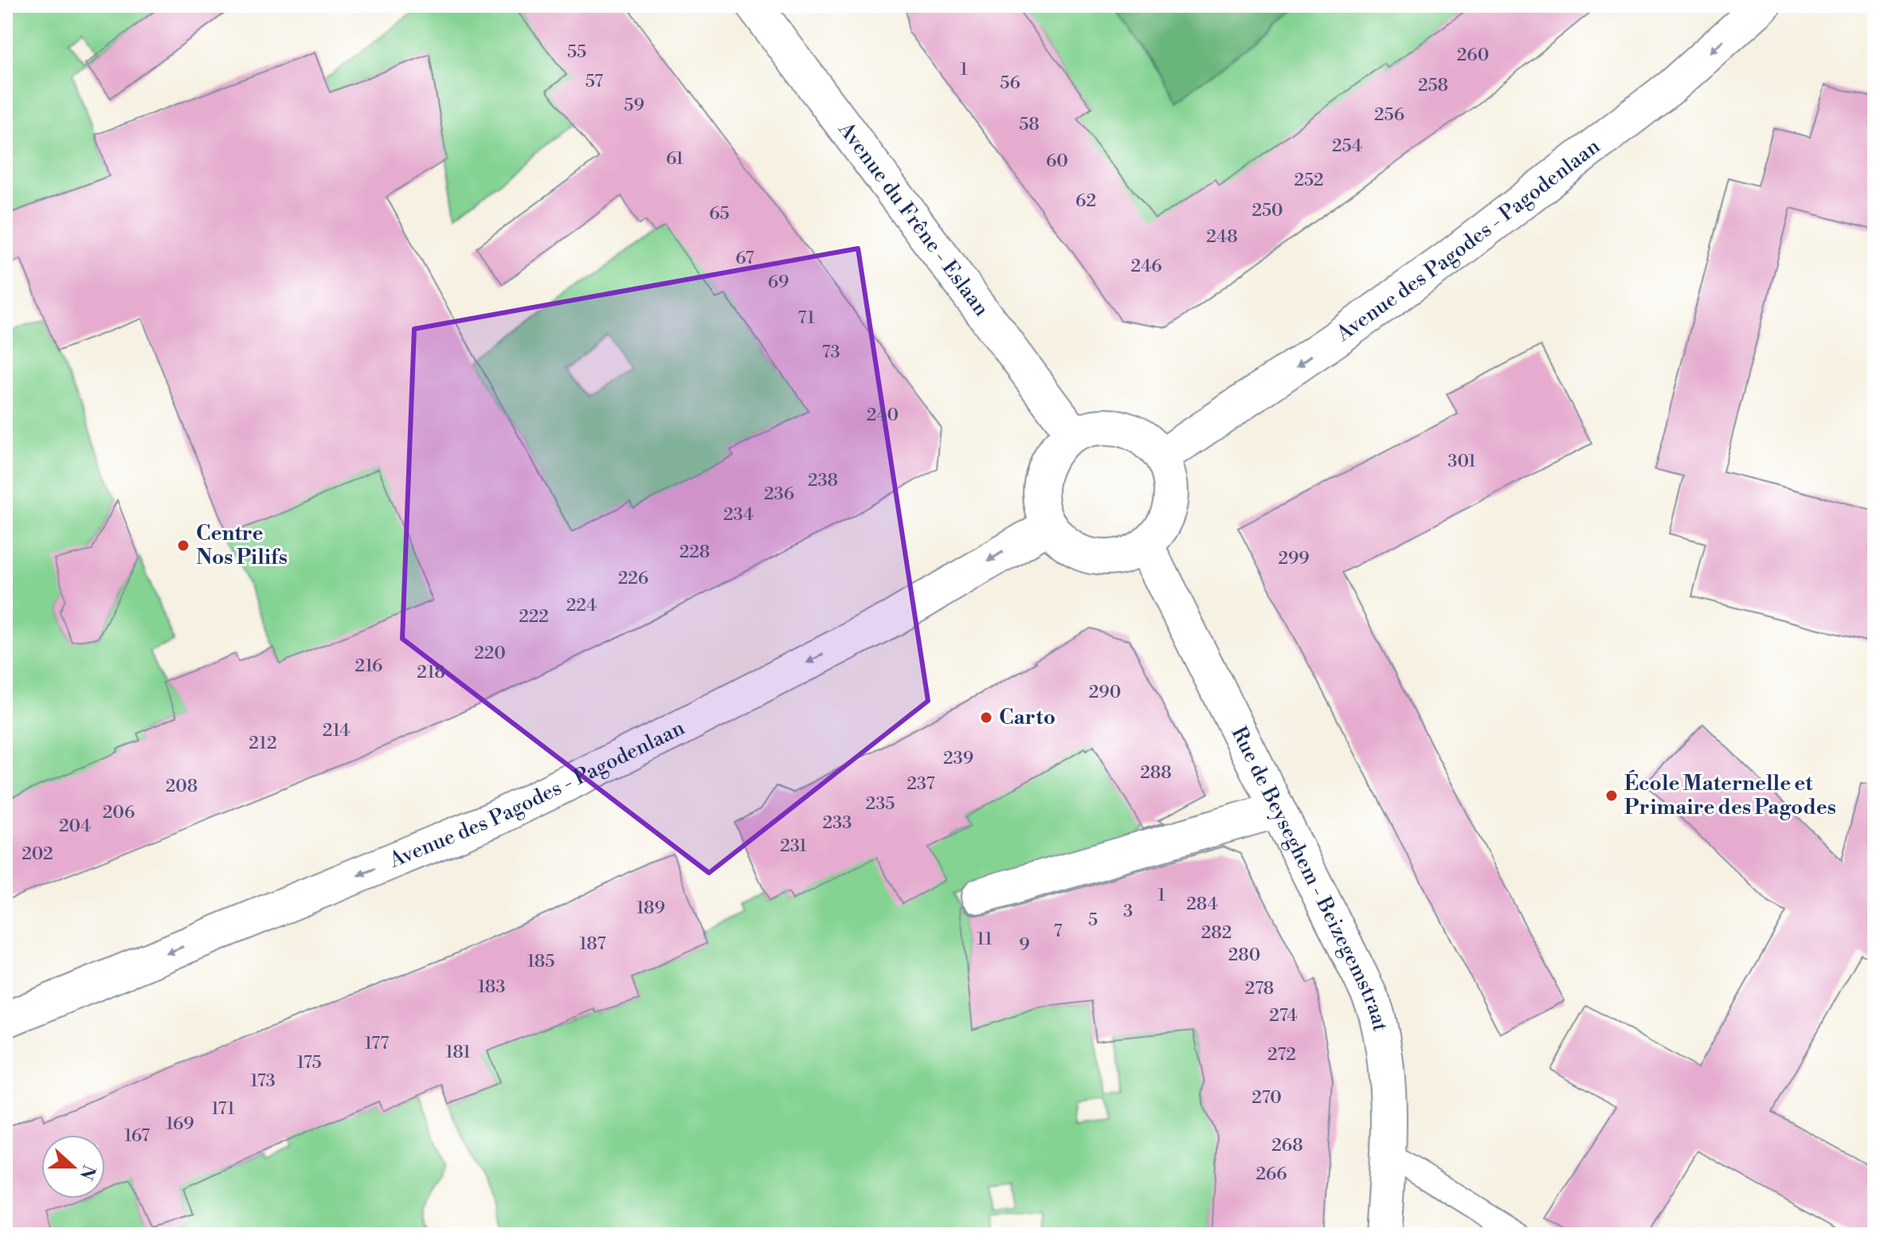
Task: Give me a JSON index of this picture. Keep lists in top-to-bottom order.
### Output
{
  "streets": {
    "street": ["Avenue du Frêne - Eslaan", "Avenue des Pagodes - Pagodenlaan", "Rue de Beyseghem - Beizegemstraat"]
  },
  "crossings": [
    ["Avenue du Frêne - Eslaan", "Avenue des Pagodes - Pagodenlaan"],
    ["Avenue du Frêne - Eslaan", "Rue de Beyseghem - Beizegemstraat"],
    ["Avenue des Pagodes - Pagodenlaan", "Rue de Beyseghem - Beizegemstraat"]
  ],
  "one_way": ["Avenue des Pagodes - Pagodenlaan"],
  "places": ["Centre Nos Pilifs", "Carto", "École Maternelle et Primaire des Pagodes"],
  "house_numbers": [
    "55",
    "260",
    "1",
    "57",
    "56",
    "258",
    "59",
    "256",
    "58",
    "254",
    "61",
    "60",
    "252",
    "62",
    "250",
    "65",
    "248",
    "67",
    "246",
    "69",
    "71",
    "73",
    "240",
    "301",
    "238",
    "236",
    "234",
    "228",
    "299",
    "226",
    "224",
    "222",
    "220",
    "216",
    "218",
    "290",
    "214",
    "212",
    "239",
    "288",
    "237",
    "208",
    "235",
    "206",
    "233",
    "204",
    "231",
    "202",
    "1",
    "284",
    "189",
    "3",
    "5",
    "7",
    "282",
    "11",
    "187",
    "9",
    "280",
    "185",
    "183",
    "278",
    "274",
    "177",
    "181",
    "272",
    "175",
    "173",
    "270",
    "171",
    "169",
    "167",
    "268",
    "266"
  ],
  "north": "right"
}
